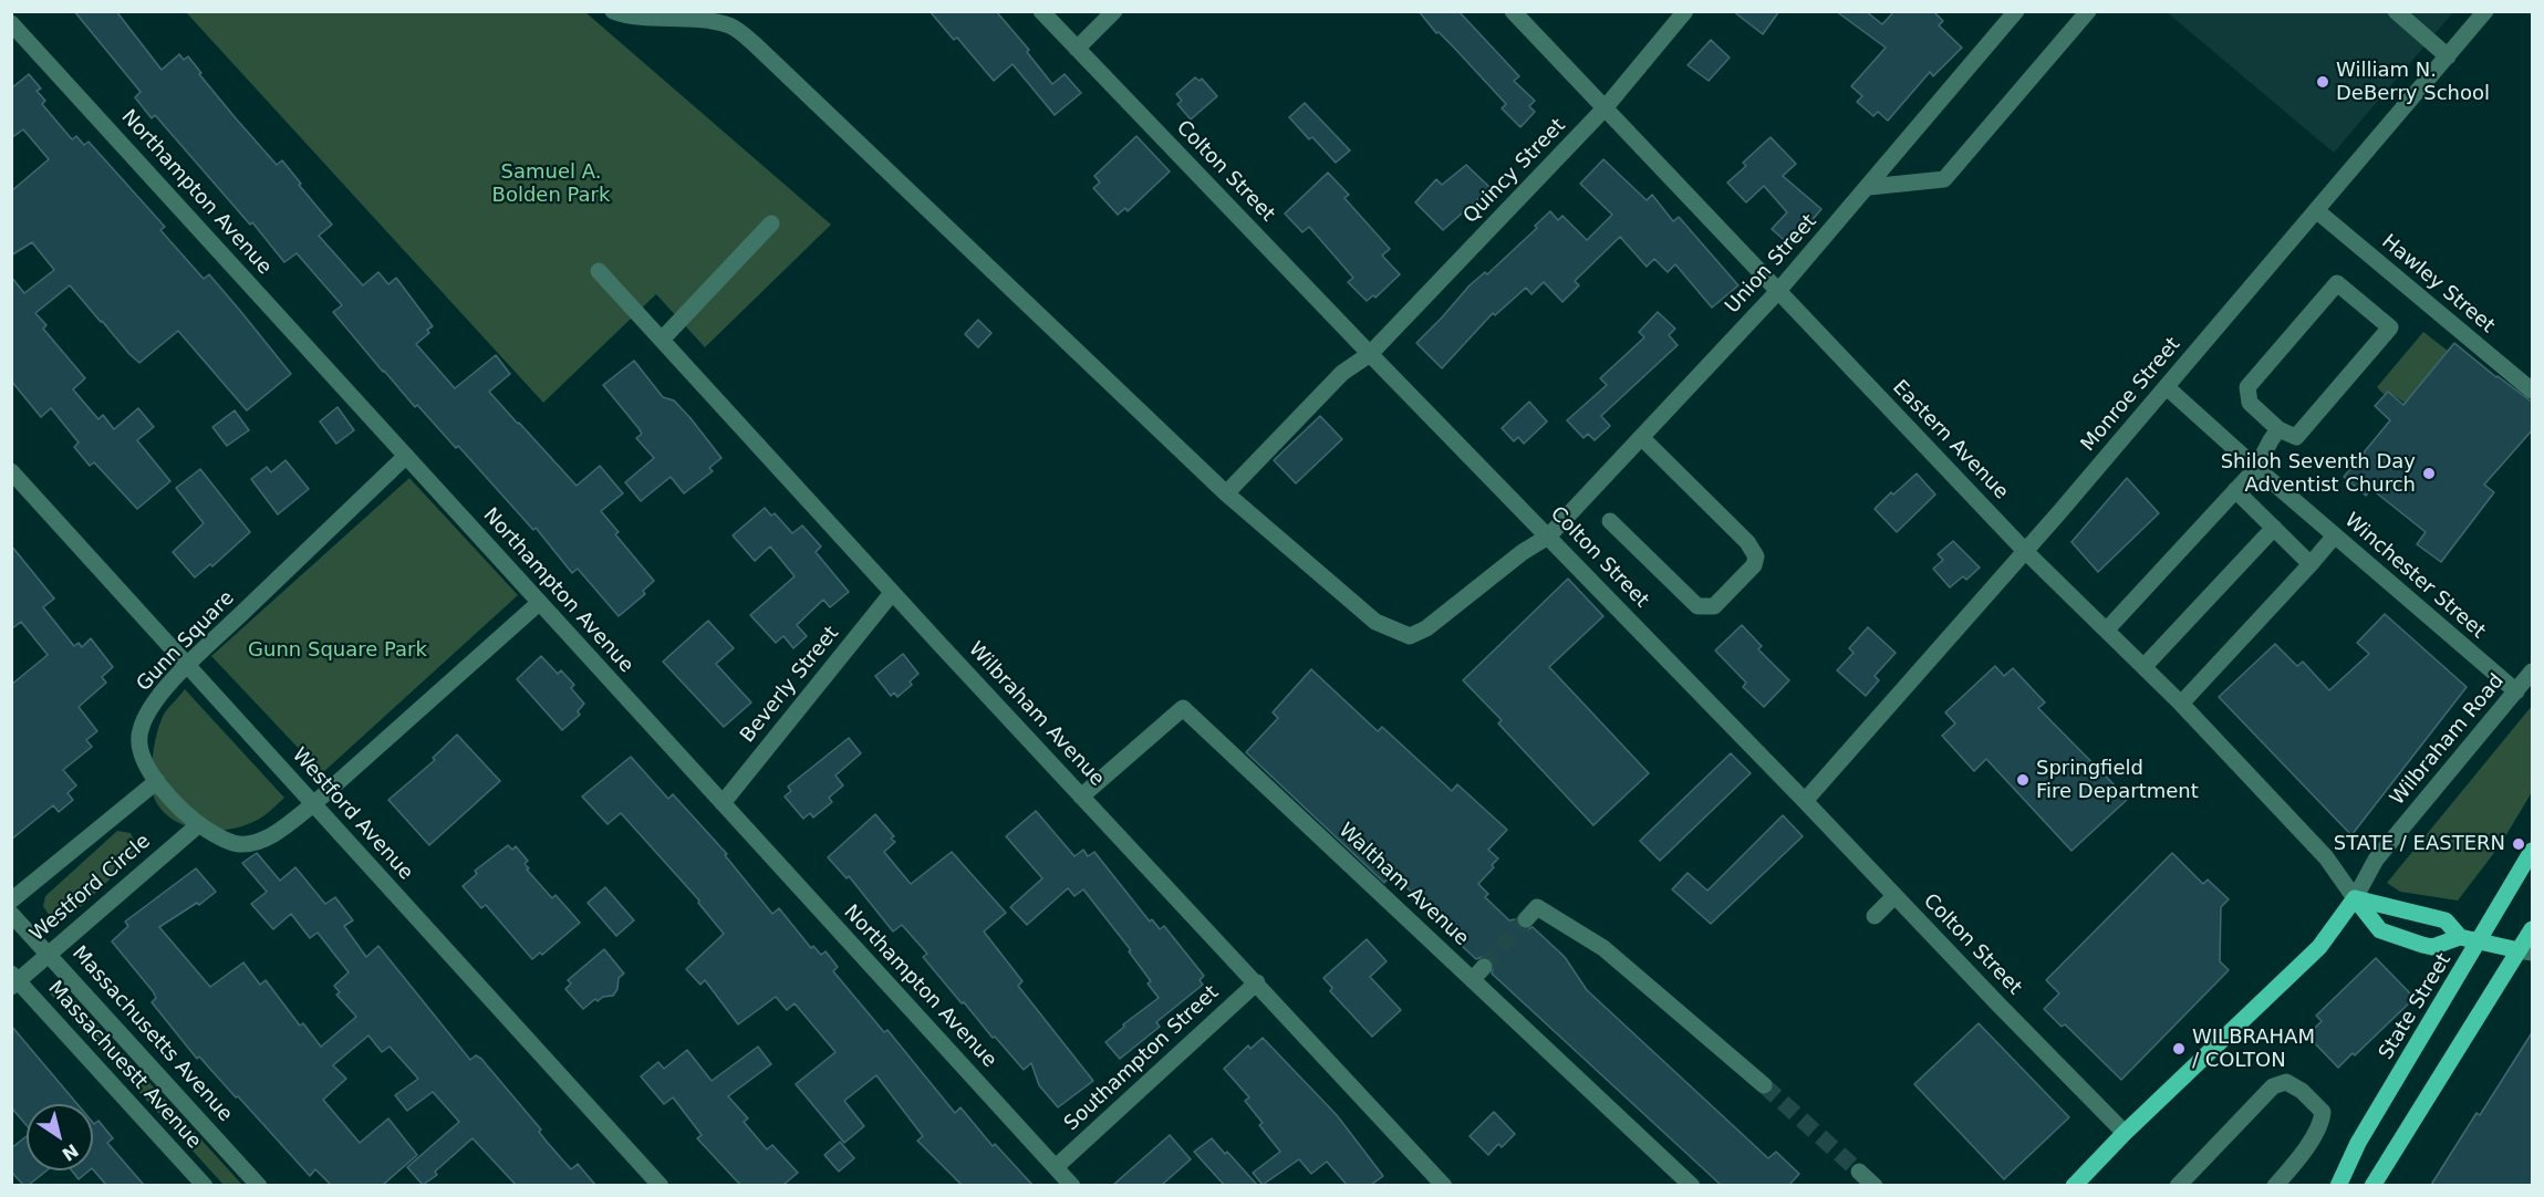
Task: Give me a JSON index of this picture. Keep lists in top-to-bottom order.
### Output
{
  "streets": {
    "main road": ["Eastern Avenue", "Wilbraham Road", "State Street"],
    "street": [
      "Colton Street",
      "Quincy Street",
      "Northampton Avenue",
      "Union Street",
      "Hawley Street",
      "Monroe Street",
      "Winchester Street",
      "Gunn Square",
      "Beverly Street",
      "Wilbraham Avenue",
      "Westford Avenue",
      "Waltham Avenue",
      "Westford Circle",
      "Massachusetts Avenue",
      "Southampton Street",
      "Massachuestt Avenue"
    ]
  },
  "crossings": [
    ["Colton Street", "Quincy Street"],
    ["Colton Street", "Union Street"],
    ["Colton Street", "Monroe Street"],
    ["Colton Street", "Wilbraham Road"],
    ["Quincy Street", "Union Street"],
    ["Quincy Street", "Eastern Avenue"],
    ["Northampton Avenue", "Gunn Square"],
    ["Northampton Avenue", "Beverly Street"],
    ["Northampton Avenue", "Southampton Street"],
    ["Union Street", "Eastern Avenue"],
    ["Hawley Street", "Monroe Street"],
    ["Monroe Street", "Eastern Avenue"],
    ["Monroe Street", "Winchester Street"],
    ["Eastern Avenue", "Wilbraham Road"],
    ["Eastern Avenue", "State Street"],
    ["Winchester Street", "Wilbraham Road"],
    ["Gunn Square", "Westford Avenue"],
    ["Gunn Square", "Westford Circle"],
    ["Beverly Street", "Wilbraham Avenue"],
    ["Wilbraham Avenue", "Waltham Avenue"],
    ["Wilbraham Avenue", "Southampton Street"],
    ["Westford Circle", "Massachusetts Avenue"],
    ["Westford Circle", "Massachuestt Avenue"]
  ],
  "parks": ["Samuel A. Bolden Park", "Gunn Square Park"],
  "places": [
    "William N. DeBerry School",
    "Shiloh Seventh Day Adventist Church",
    "Springfield Fire Department",
    "STATE / EASTERN",
    "WILBRAHAM / COLTON"
  ],
  "north": "bottom right"
}
